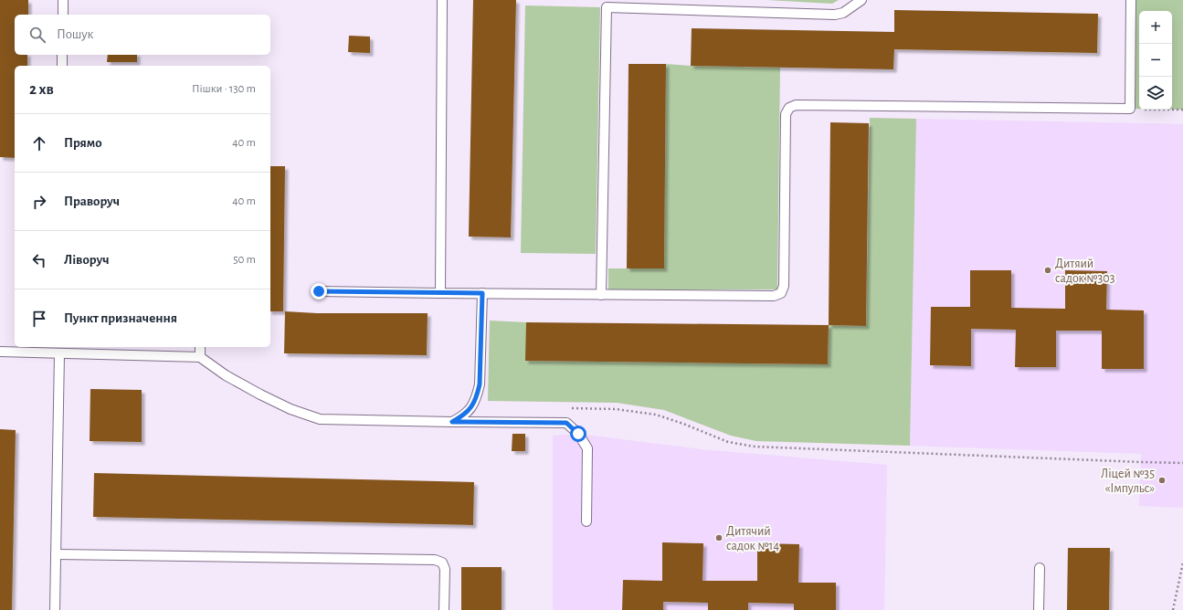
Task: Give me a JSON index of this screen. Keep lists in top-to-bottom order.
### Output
{
  "places": ["Дитяий садок №303", "Ліцей №35 «Імпульс»", "Дитячий садок №14"],
  "page": {
    "map_buttons": ["+", "−"],
    "search": "Пошук",
    "heading": ["2 хв", "Пішки · 130 m"],
    "list": [
      ["Прямо", "40 m"],
      ["Праворуч", "40 m"],
      ["Ліворуч", "50 m"],
      "Пункт призначення"
    ]
  }
}
